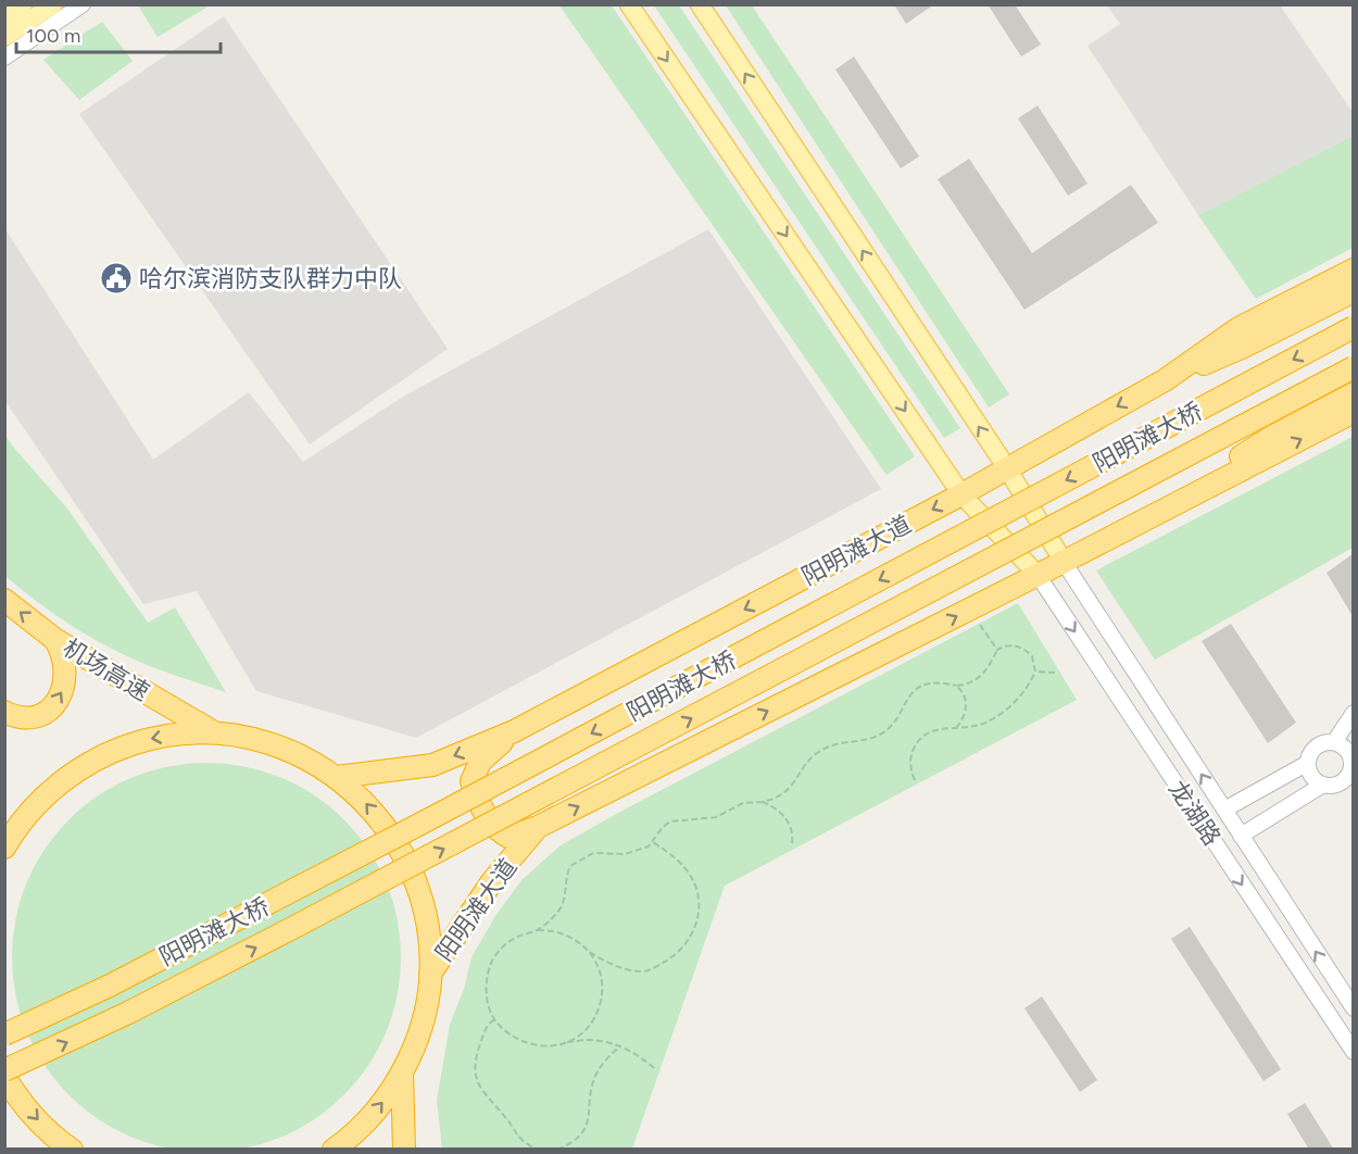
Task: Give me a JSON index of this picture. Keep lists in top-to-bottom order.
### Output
{
  "streets": {
    "highway": ["阳明滩大桥", "阳明滩大道", "机场高速"],
    "street": ["龙湖路"]
  },
  "crossings": [
    ["阳明滩大道", "龙湖路"]
  ],
  "places": {
    "public building": ["哈尔滨消防支队群力中队"]
  },
  "scale_bar": "100 m"
}
